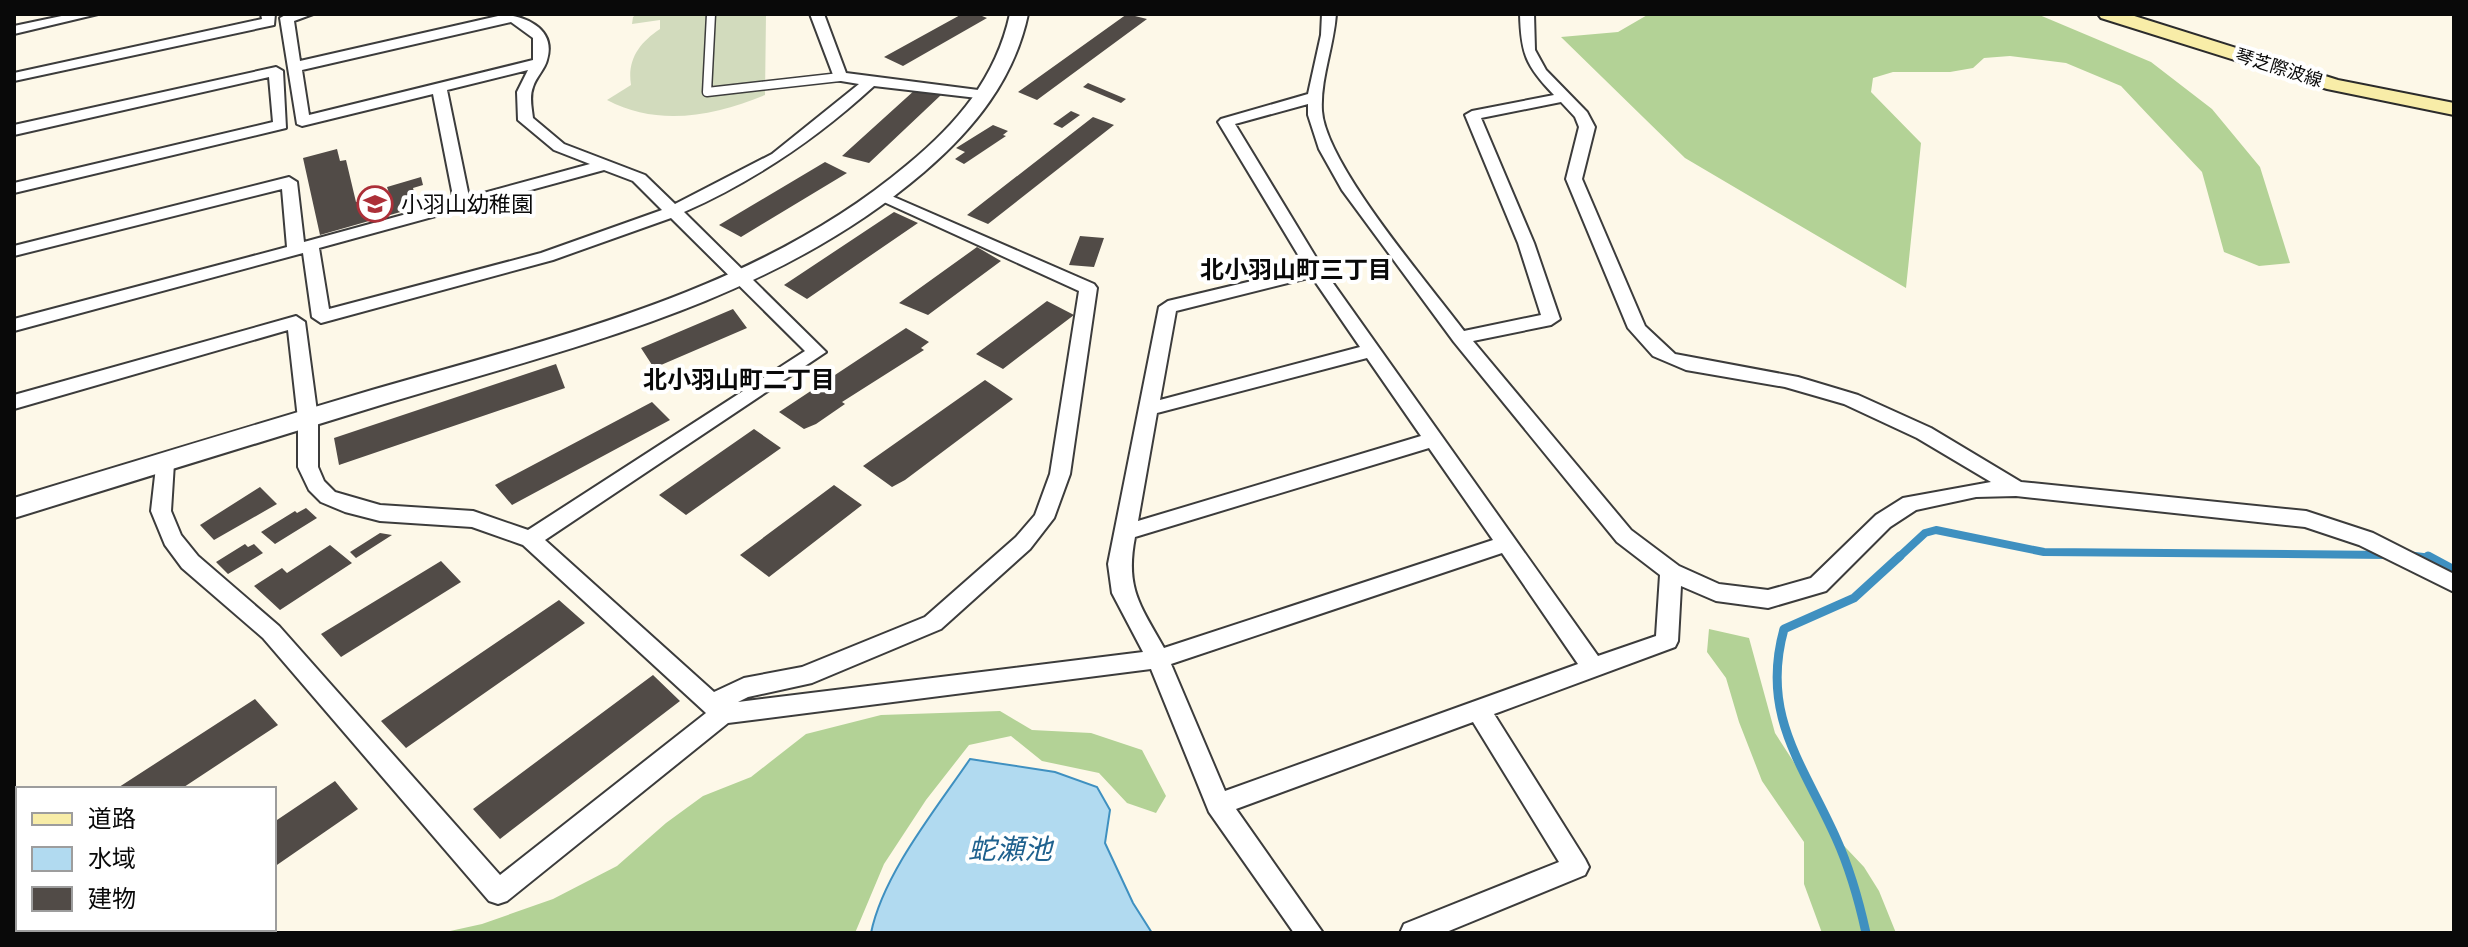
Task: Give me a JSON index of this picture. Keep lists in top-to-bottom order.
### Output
{
  "streets": {
    "main road": ["琴芝際波線"]
  },
  "districts": ["北小羽山町三丁目", "北小羽山町二丁目"],
  "water": ["蛇瀬池"],
  "places": {
    "school or university": ["小羽山幼稚園"]
  },
  "legend": ["道路", "水域", "建物"]
}
